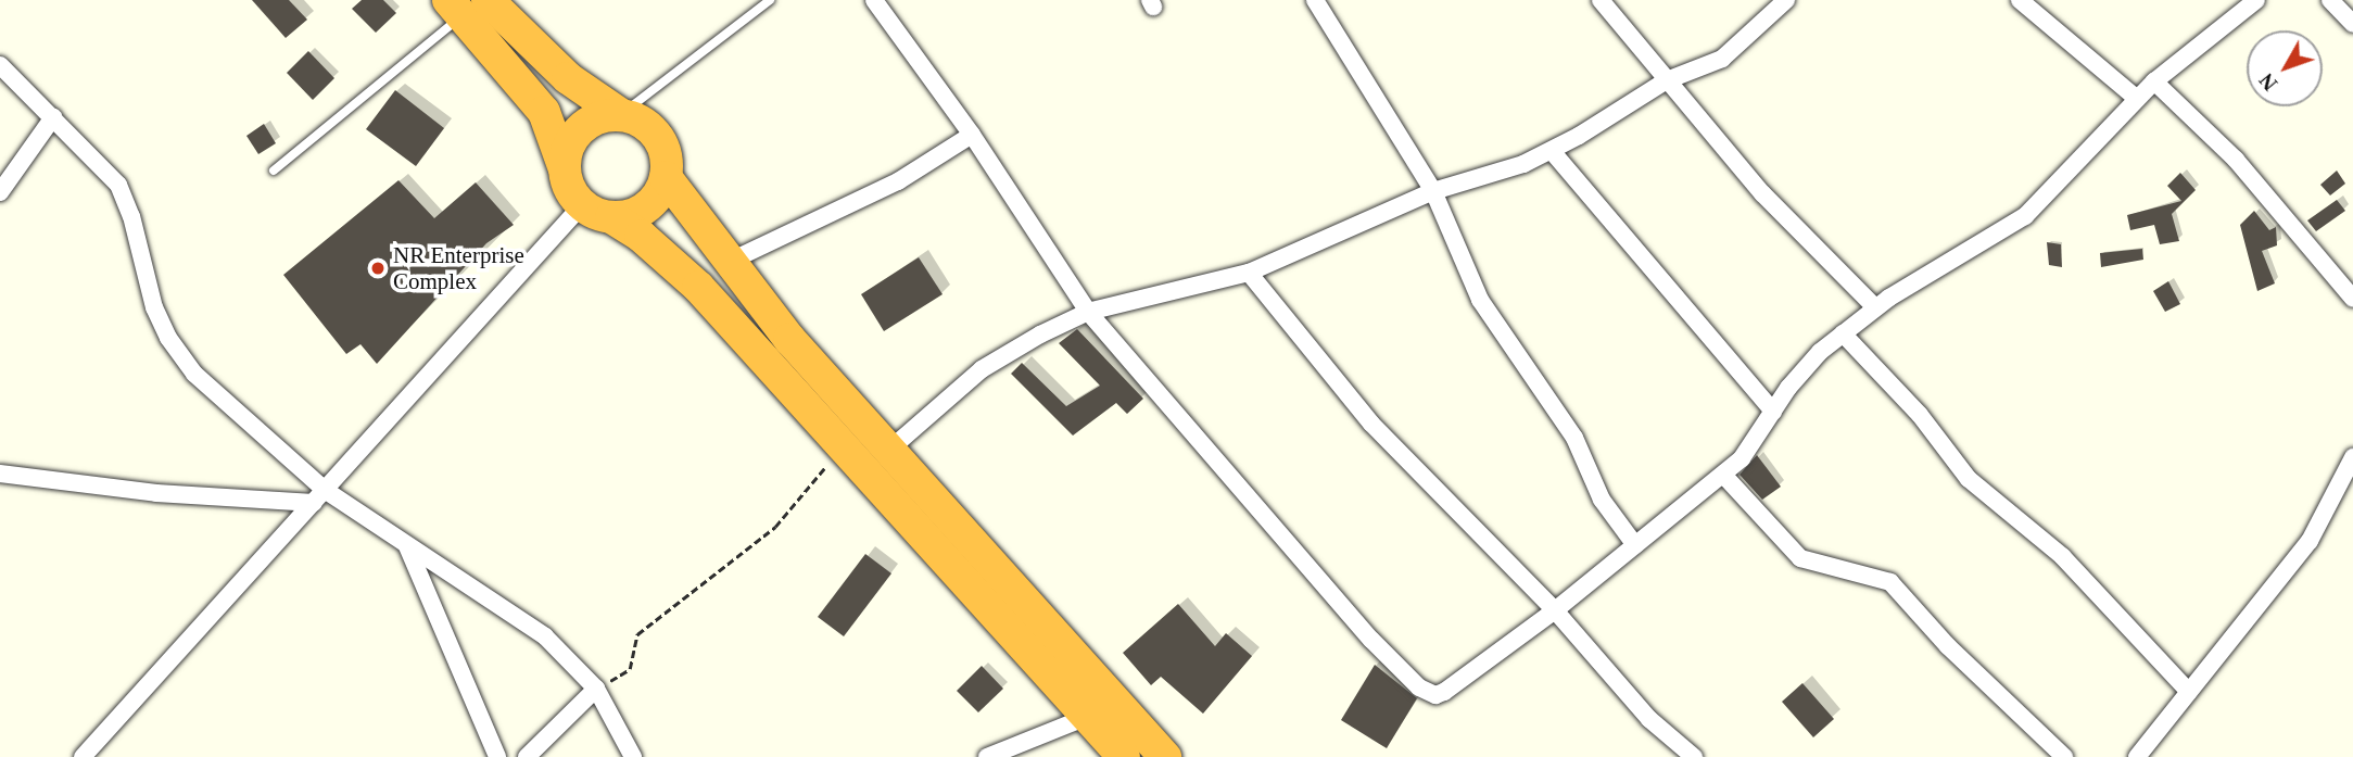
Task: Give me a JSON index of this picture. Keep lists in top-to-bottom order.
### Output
{
  "places": ["NR Enterprise Complex"],
  "north": "bottom left"
}
